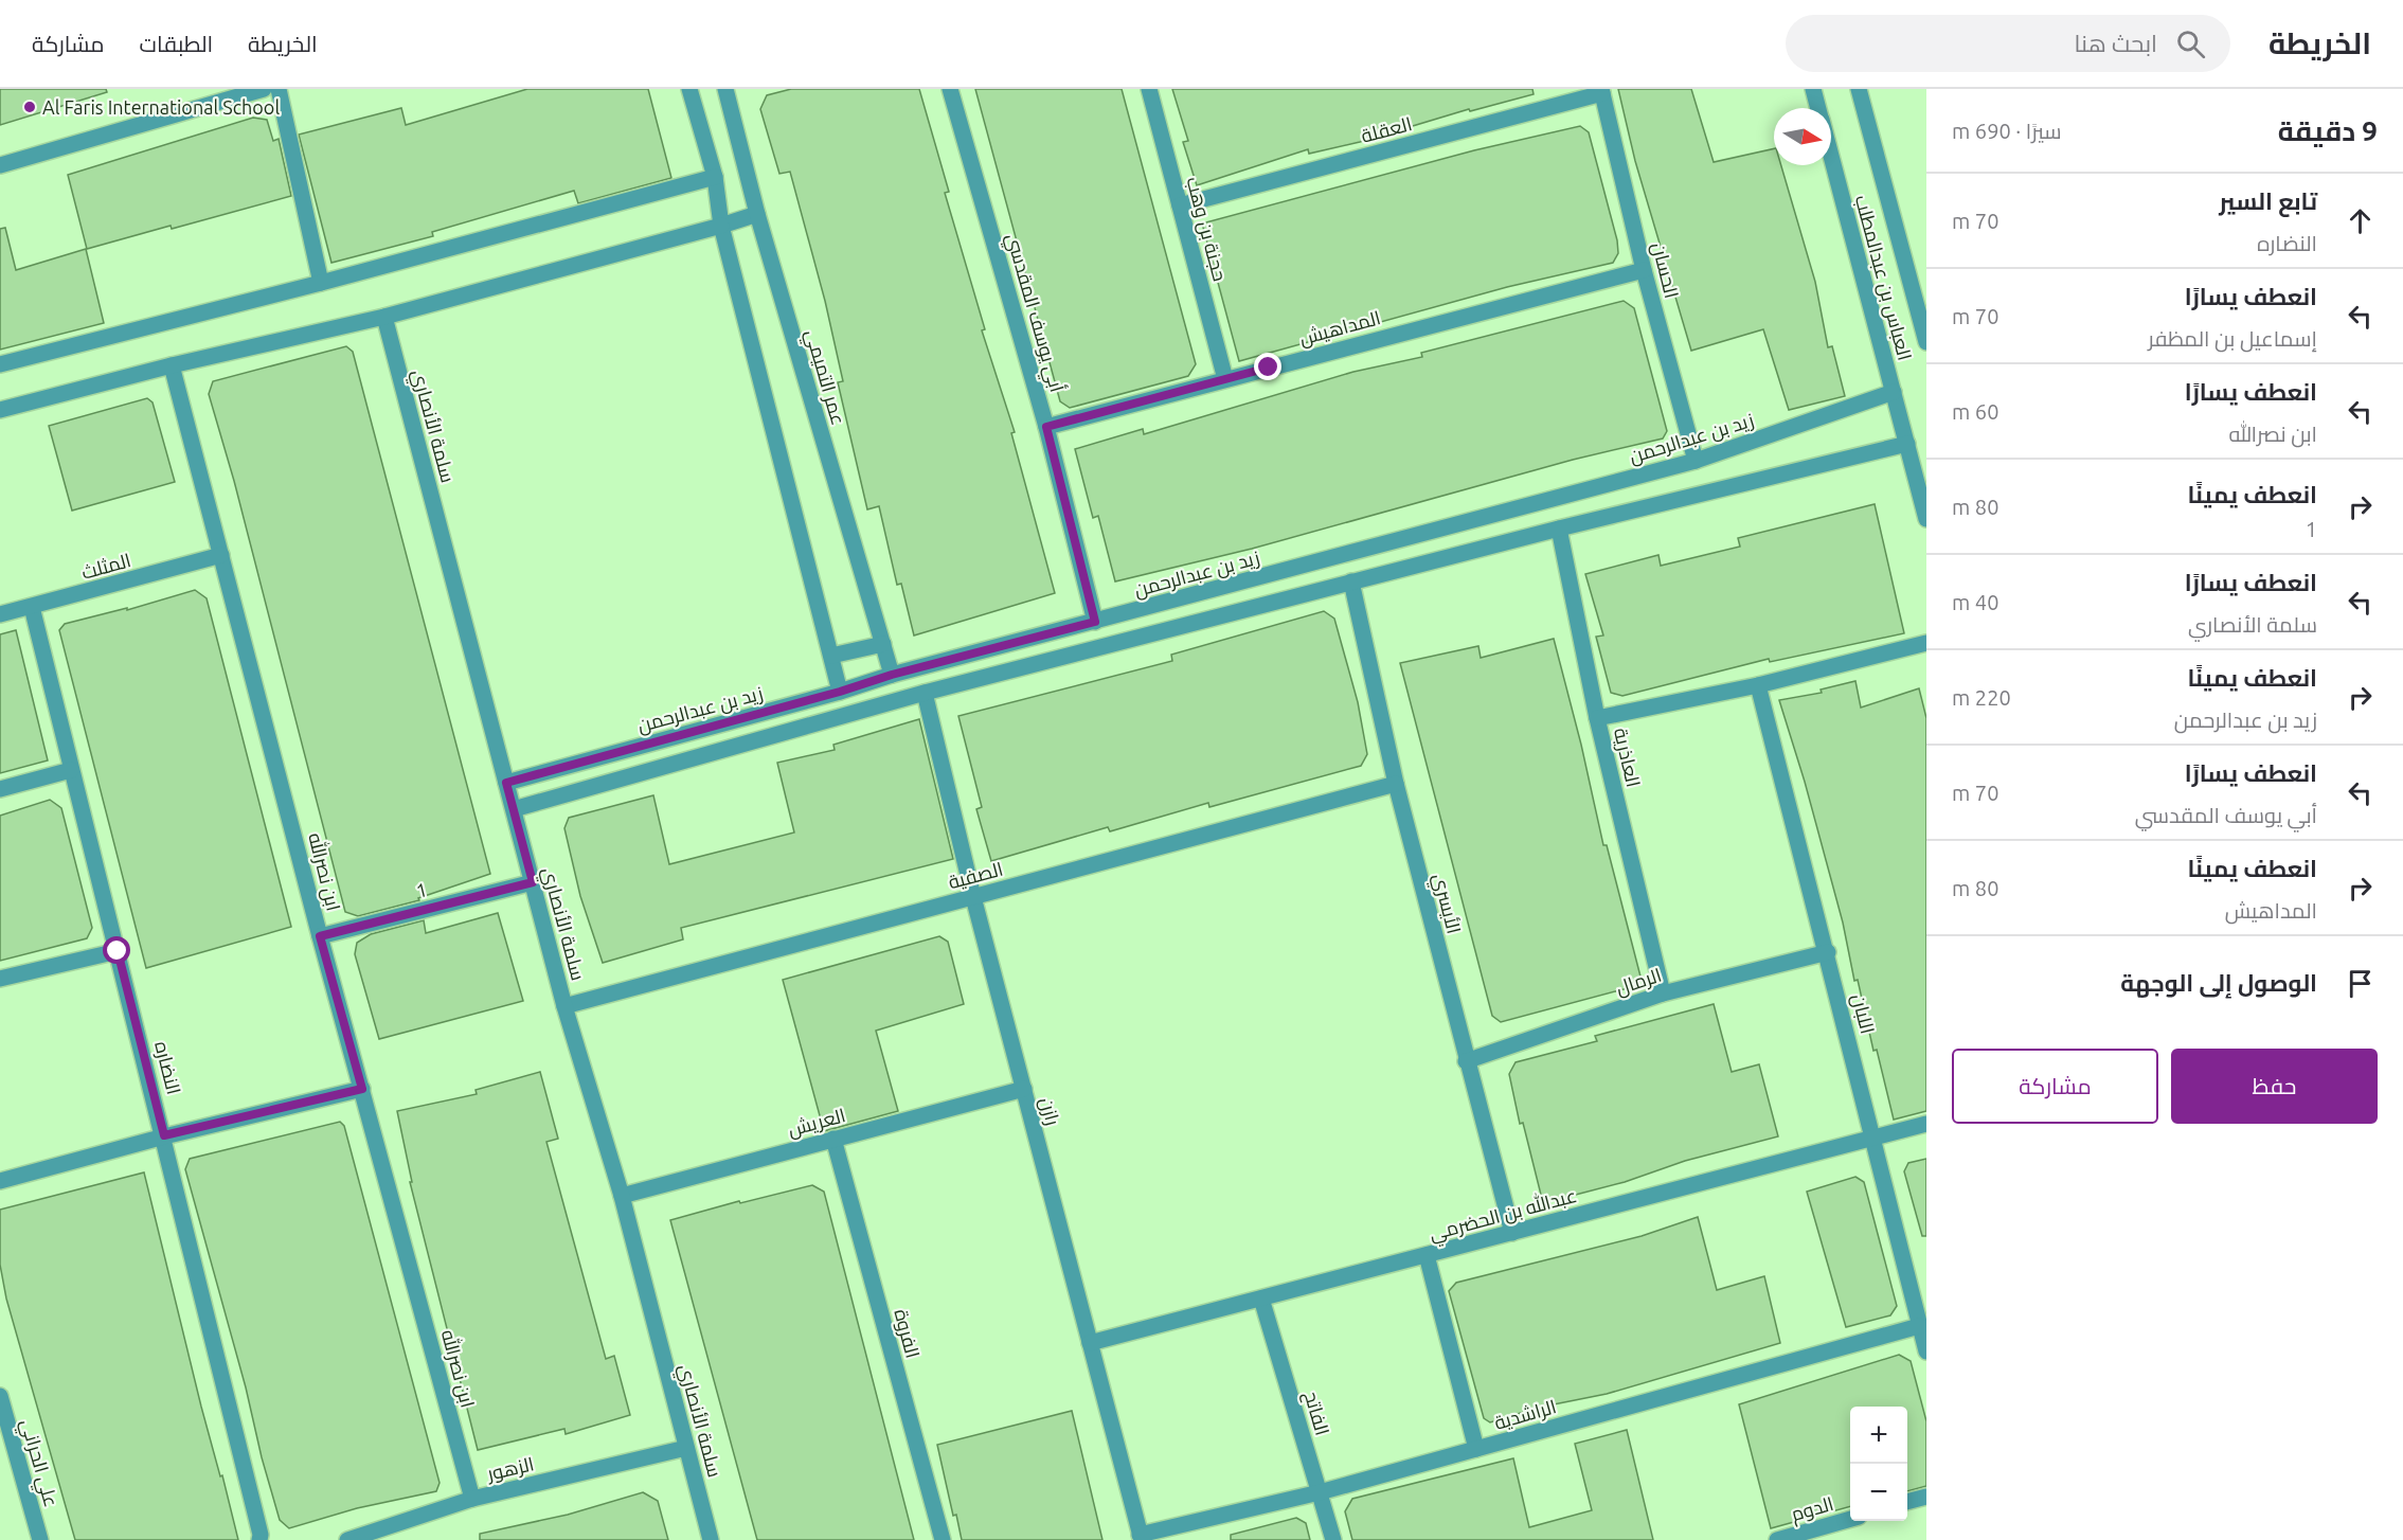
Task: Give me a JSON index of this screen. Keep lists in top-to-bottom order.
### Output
{
  "streets": {
    "street": [
      "العقلة",
      "حجنة بن وهب",
      "الحسان",
      "العباس بن عبدالمطلب",
      "أبي يوسف المقدسي",
      "المداهيش",
      "عمر التميمي",
      "سلمة الأنصاري",
      "زيد بن عبدالرحمن",
      "المثلث",
      "العاذرية",
      "ابن نصرالله",
      "الصفية",
      "1",
      "الأيسري",
      "الرمال",
      "اللبان",
      "النضاره",
      "رازن",
      "العريش",
      "عبدالله بن الحضرمي",
      "الفروة",
      "الفاتح",
      "الراشدية",
      "علي الحراني",
      "الزهور",
      "الدوم"
    ]
  },
  "crossings": [
    ["العقلة", "حجنة بن وهب"],
    ["العقلة", "الحسان"],
    ["حجنة بن وهب", "المداهيش"],
    ["الحسان", "المداهيش"],
    ["الحسان", "زيد بن عبدالرحمن"],
    ["العباس بن عبدالمطلب", "زيد بن عبدالرحمن"],
    ["أبي يوسف المقدسي", "المداهيش"],
    ["أبي يوسف المقدسي", "زيد بن عبدالرحمن"],
    ["عمر التميمي", "زيد بن عبدالرحمن"],
    ["سلمة الأنصاري", "زيد بن عبدالرحمن"],
    ["سلمة الأنصاري", "الصفية"],
    ["سلمة الأنصاري", "1"],
    ["سلمة الأنصاري", "العريش"],
    ["سلمة الأنصاري", "الزهور"],
    ["المثلث", "ابن نصرالله"],
    ["المثلث", "النضاره"],
    ["العاذرية", "الرمال"],
    ["ابن نصرالله", "1"],
    ["ابن نصرالله", "الزهور"],
    ["الصفية", "الأيسري"],
    ["الصفية", "رازن"],
    ["الأيسري", "الرمال"],
    ["الأيسري", "عبدالله بن الحضرمي"],
    ["الرمال", "اللبان"],
    ["اللبان", "عبدالله بن الحضرمي"],
    ["اللبان", "الراشدية"],
    ["رازن", "العريش"],
    ["رازن", "عبدالله بن الحضرمي"],
    ["رازن", "الراشدية"],
    ["العريش", "الفروة"],
    ["عبدالله بن الحضرمي", "الفاتح"],
    ["الفاتح", "الراشدية"]
  ],
  "places": ["Al Faris International School"],
  "north": "right",
  "page": {
    "header": "الخريطة",
    "search": "ابحث هنا",
    "nav": ["الخريطة", "الطبقات", "مشاركة"],
    "heading": ["9 دقيقة", "سيرًا · 690 m"],
    "list": [
      ["تابع السير", "النضاره", "70 m"],
      ["انعطف يسارًا", "إسماعيل بن المظفر", "70 m"],
      ["انعطف يسارًا", "ابن نصرالله", "60 m"],
      ["انعطف يمينًا", "1", "80 m"],
      ["انعطف يسارًا", "سلمة الأنصاري", "40 m"],
      ["انعطف يمينًا", "زيد بن عبدالرحمن", "220 m"],
      ["انعطف يسارًا", "أبي يوسف المقدسي", "70 m"],
      ["انعطف يمينًا", "المداهيش", "80 m"],
      "الوصول إلى الوجهة"
    ],
    "buttons": ["حفظ", "مشاركة"],
    "map_buttons": ["+", "−"]
  }
}
